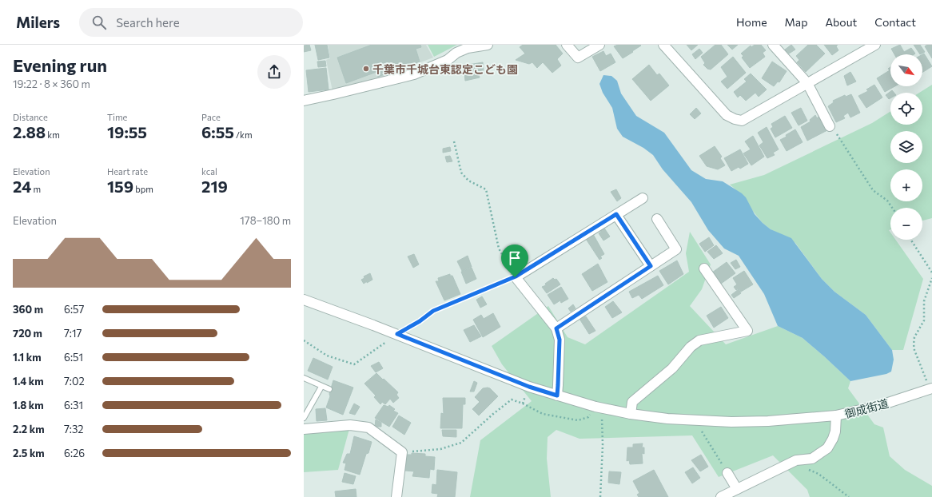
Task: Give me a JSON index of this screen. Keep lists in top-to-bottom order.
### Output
{
  "streets": {
    "street": ["御成街道"]
  },
  "places": ["千葉市千城台東認定こども園"],
  "north": "bottom right",
  "page": {
    "header": "Milers",
    "search": "Search here",
    "nav": [
      "Home",
      "Map",
      "About",
      "Contact"
    ],
    "heading": ["Evening run", "19:22 · 8 × 360 m"],
    "map_buttons": ["+", "−"],
    "stats": [
      ["Distance", "2.88 km"],
      ["Time", "19:55"],
      ["Pace", "6:55 /km"],
      ["Elevation", "24 m"],
      ["Heart rate", "159 bpm"],
      ["kcal", "219"]
    ],
    "chart": ["Elevation", "178–180 m"],
    "list": [
      {
        "name": "360 m",
        "note": "6:57"
      },
      {
        "name": "720 m",
        "note": "7:17"
      },
      {
        "name": "1.1 km",
        "note": "6:51"
      },
      {
        "name": "1.4 km",
        "note": "7:02"
      },
      {
        "name": "1.8 km",
        "note": "6:31"
      },
      {
        "name": "2.2 km",
        "note": "7:32"
      },
      {
        "name": "2.5 km",
        "note": "6:26"
      }
    ]
  }
}
